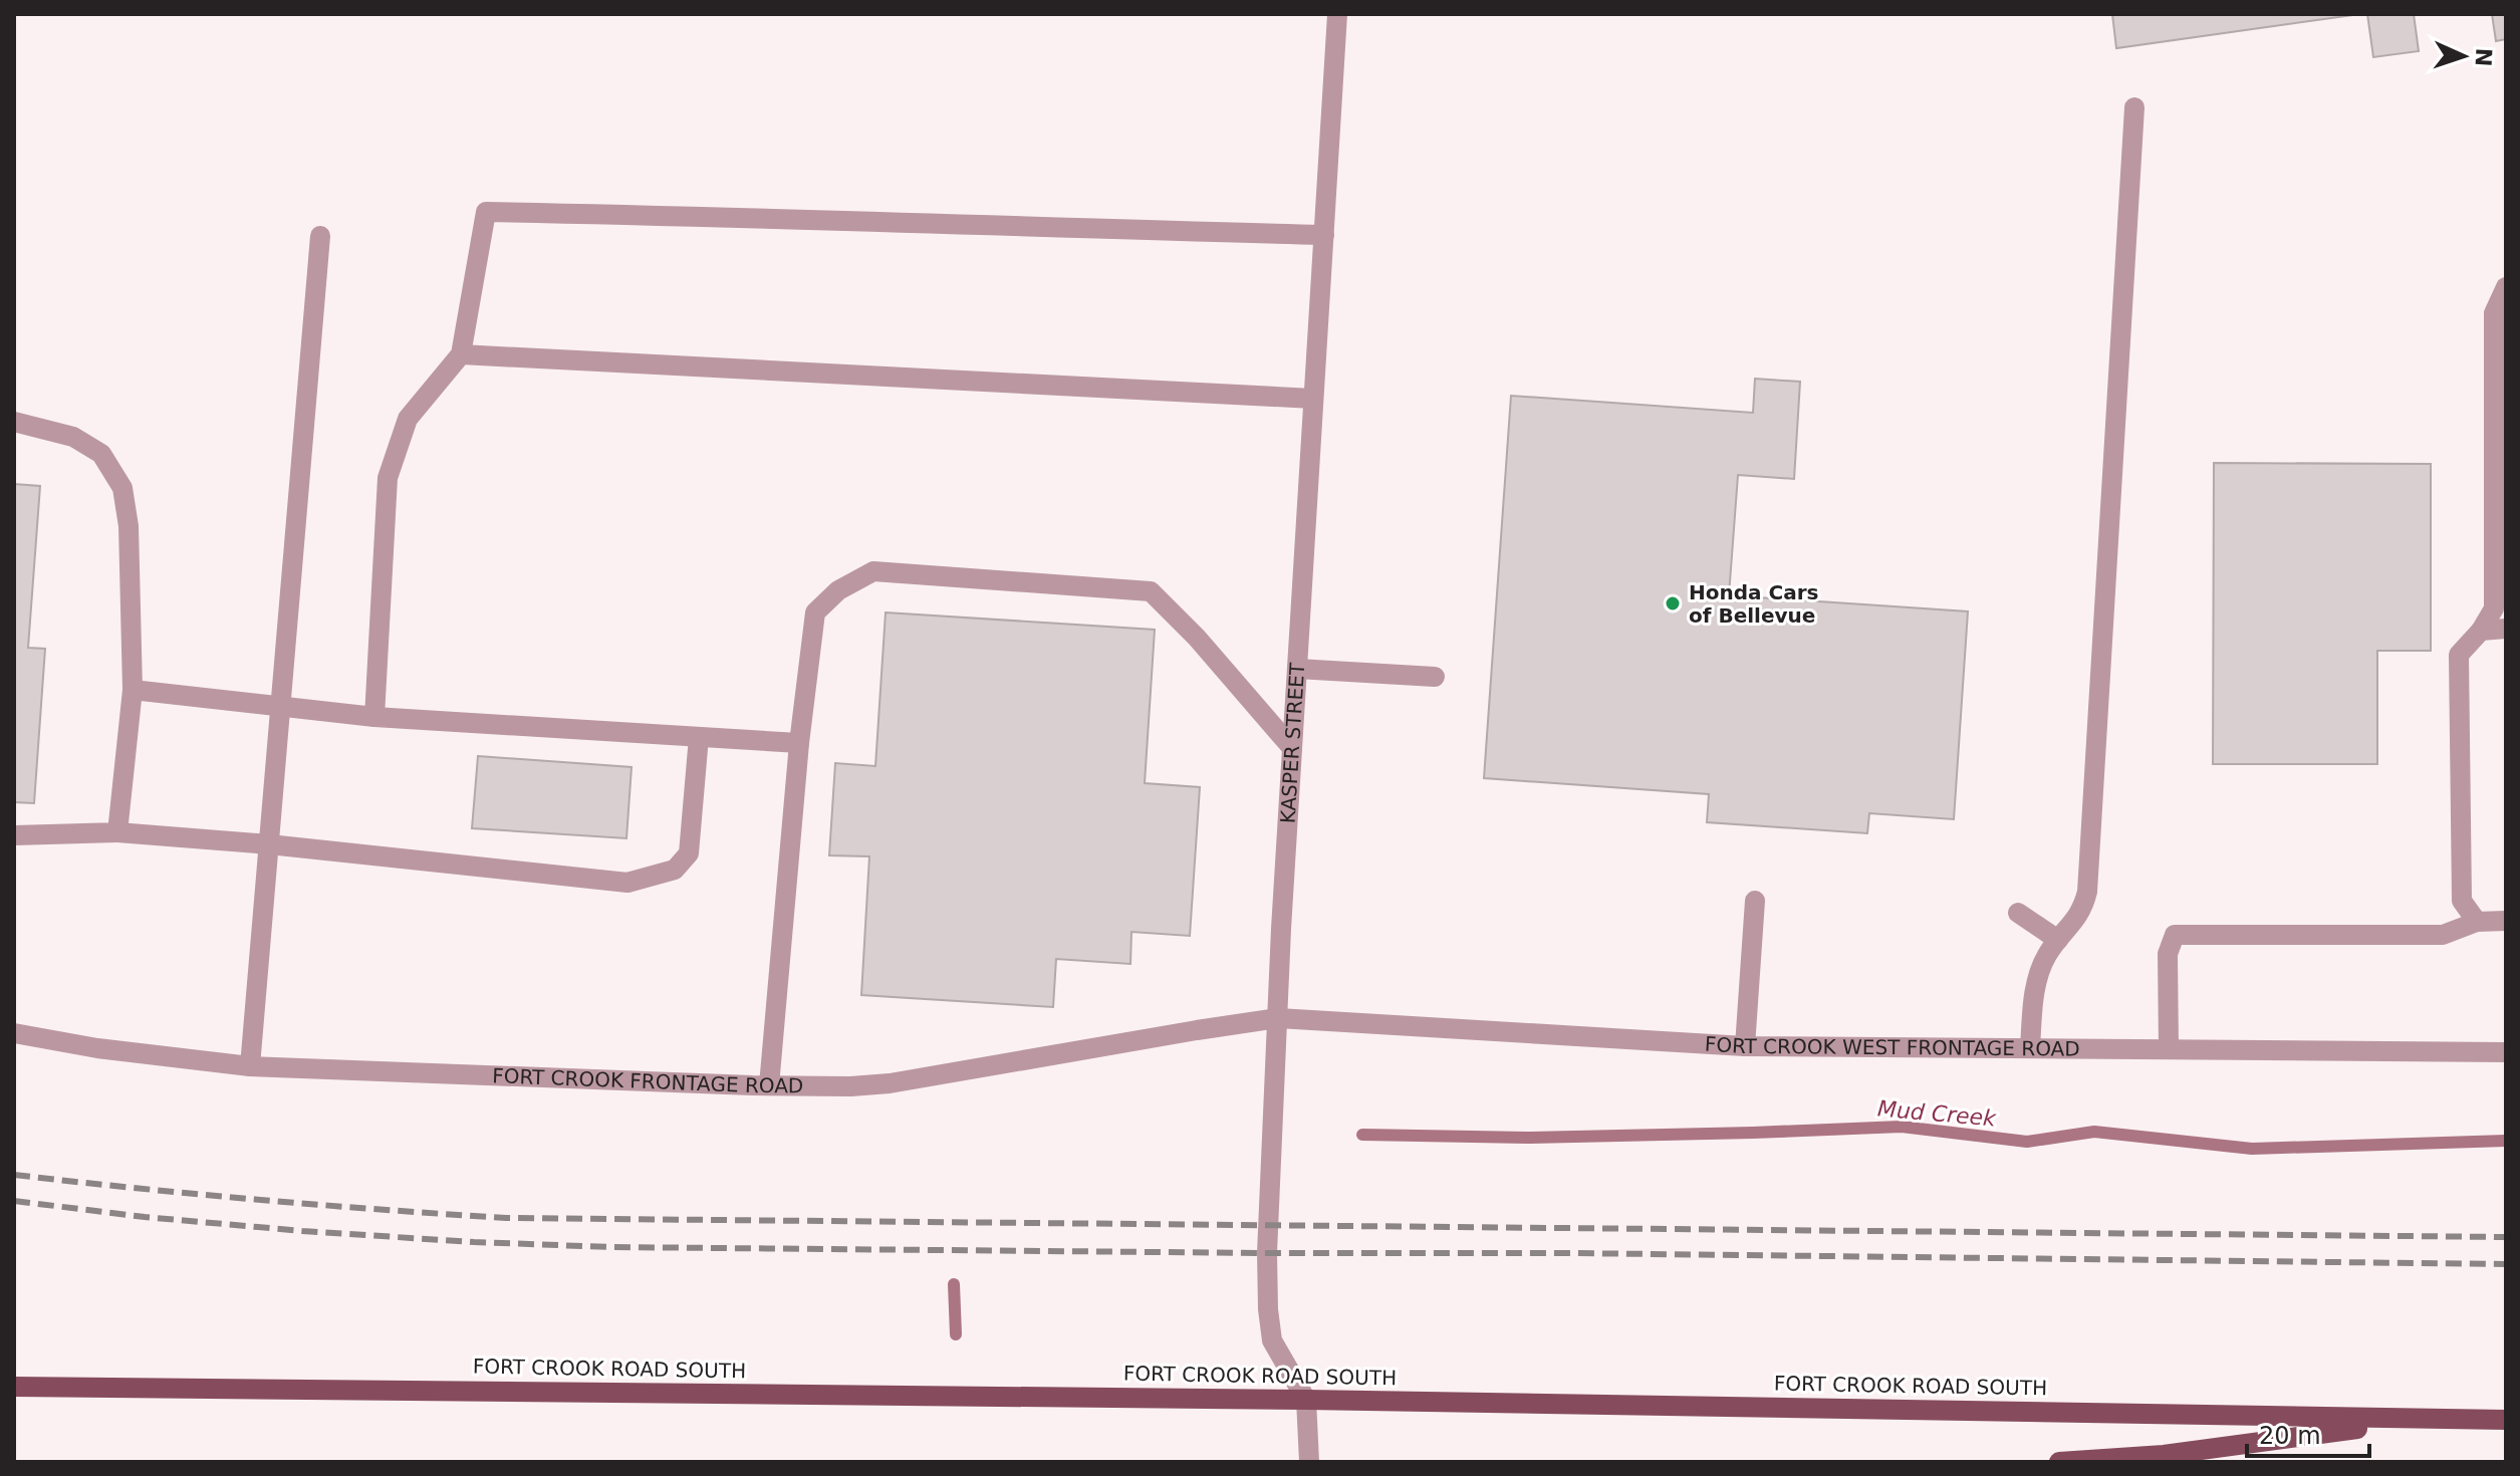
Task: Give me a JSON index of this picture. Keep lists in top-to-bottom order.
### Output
{
  "streets": {
    "main road": ["FORT CROOK ROAD SOUTH"],
    "street": ["KASPER STREET", "FORT CROOK WEST FRONTAGE ROAD", "FORT CROOK FRONTAGE ROAD"]
  },
  "crossings": [
    ["KASPER STREET", "FORT CROOK WEST FRONTAGE ROAD"],
    ["KASPER STREET", "FORT CROOK FRONTAGE ROAD"],
    ["KASPER STREET", "FORT CROOK ROAD SOUTH"],
    ["FORT CROOK WEST FRONTAGE ROAD", "FORT CROOK FRONTAGE ROAD"]
  ],
  "water": ["Mud Creek"],
  "places": ["Honda Cars of Bellevue"],
  "scale_bar": "20 m",
  "north": "right"
}
